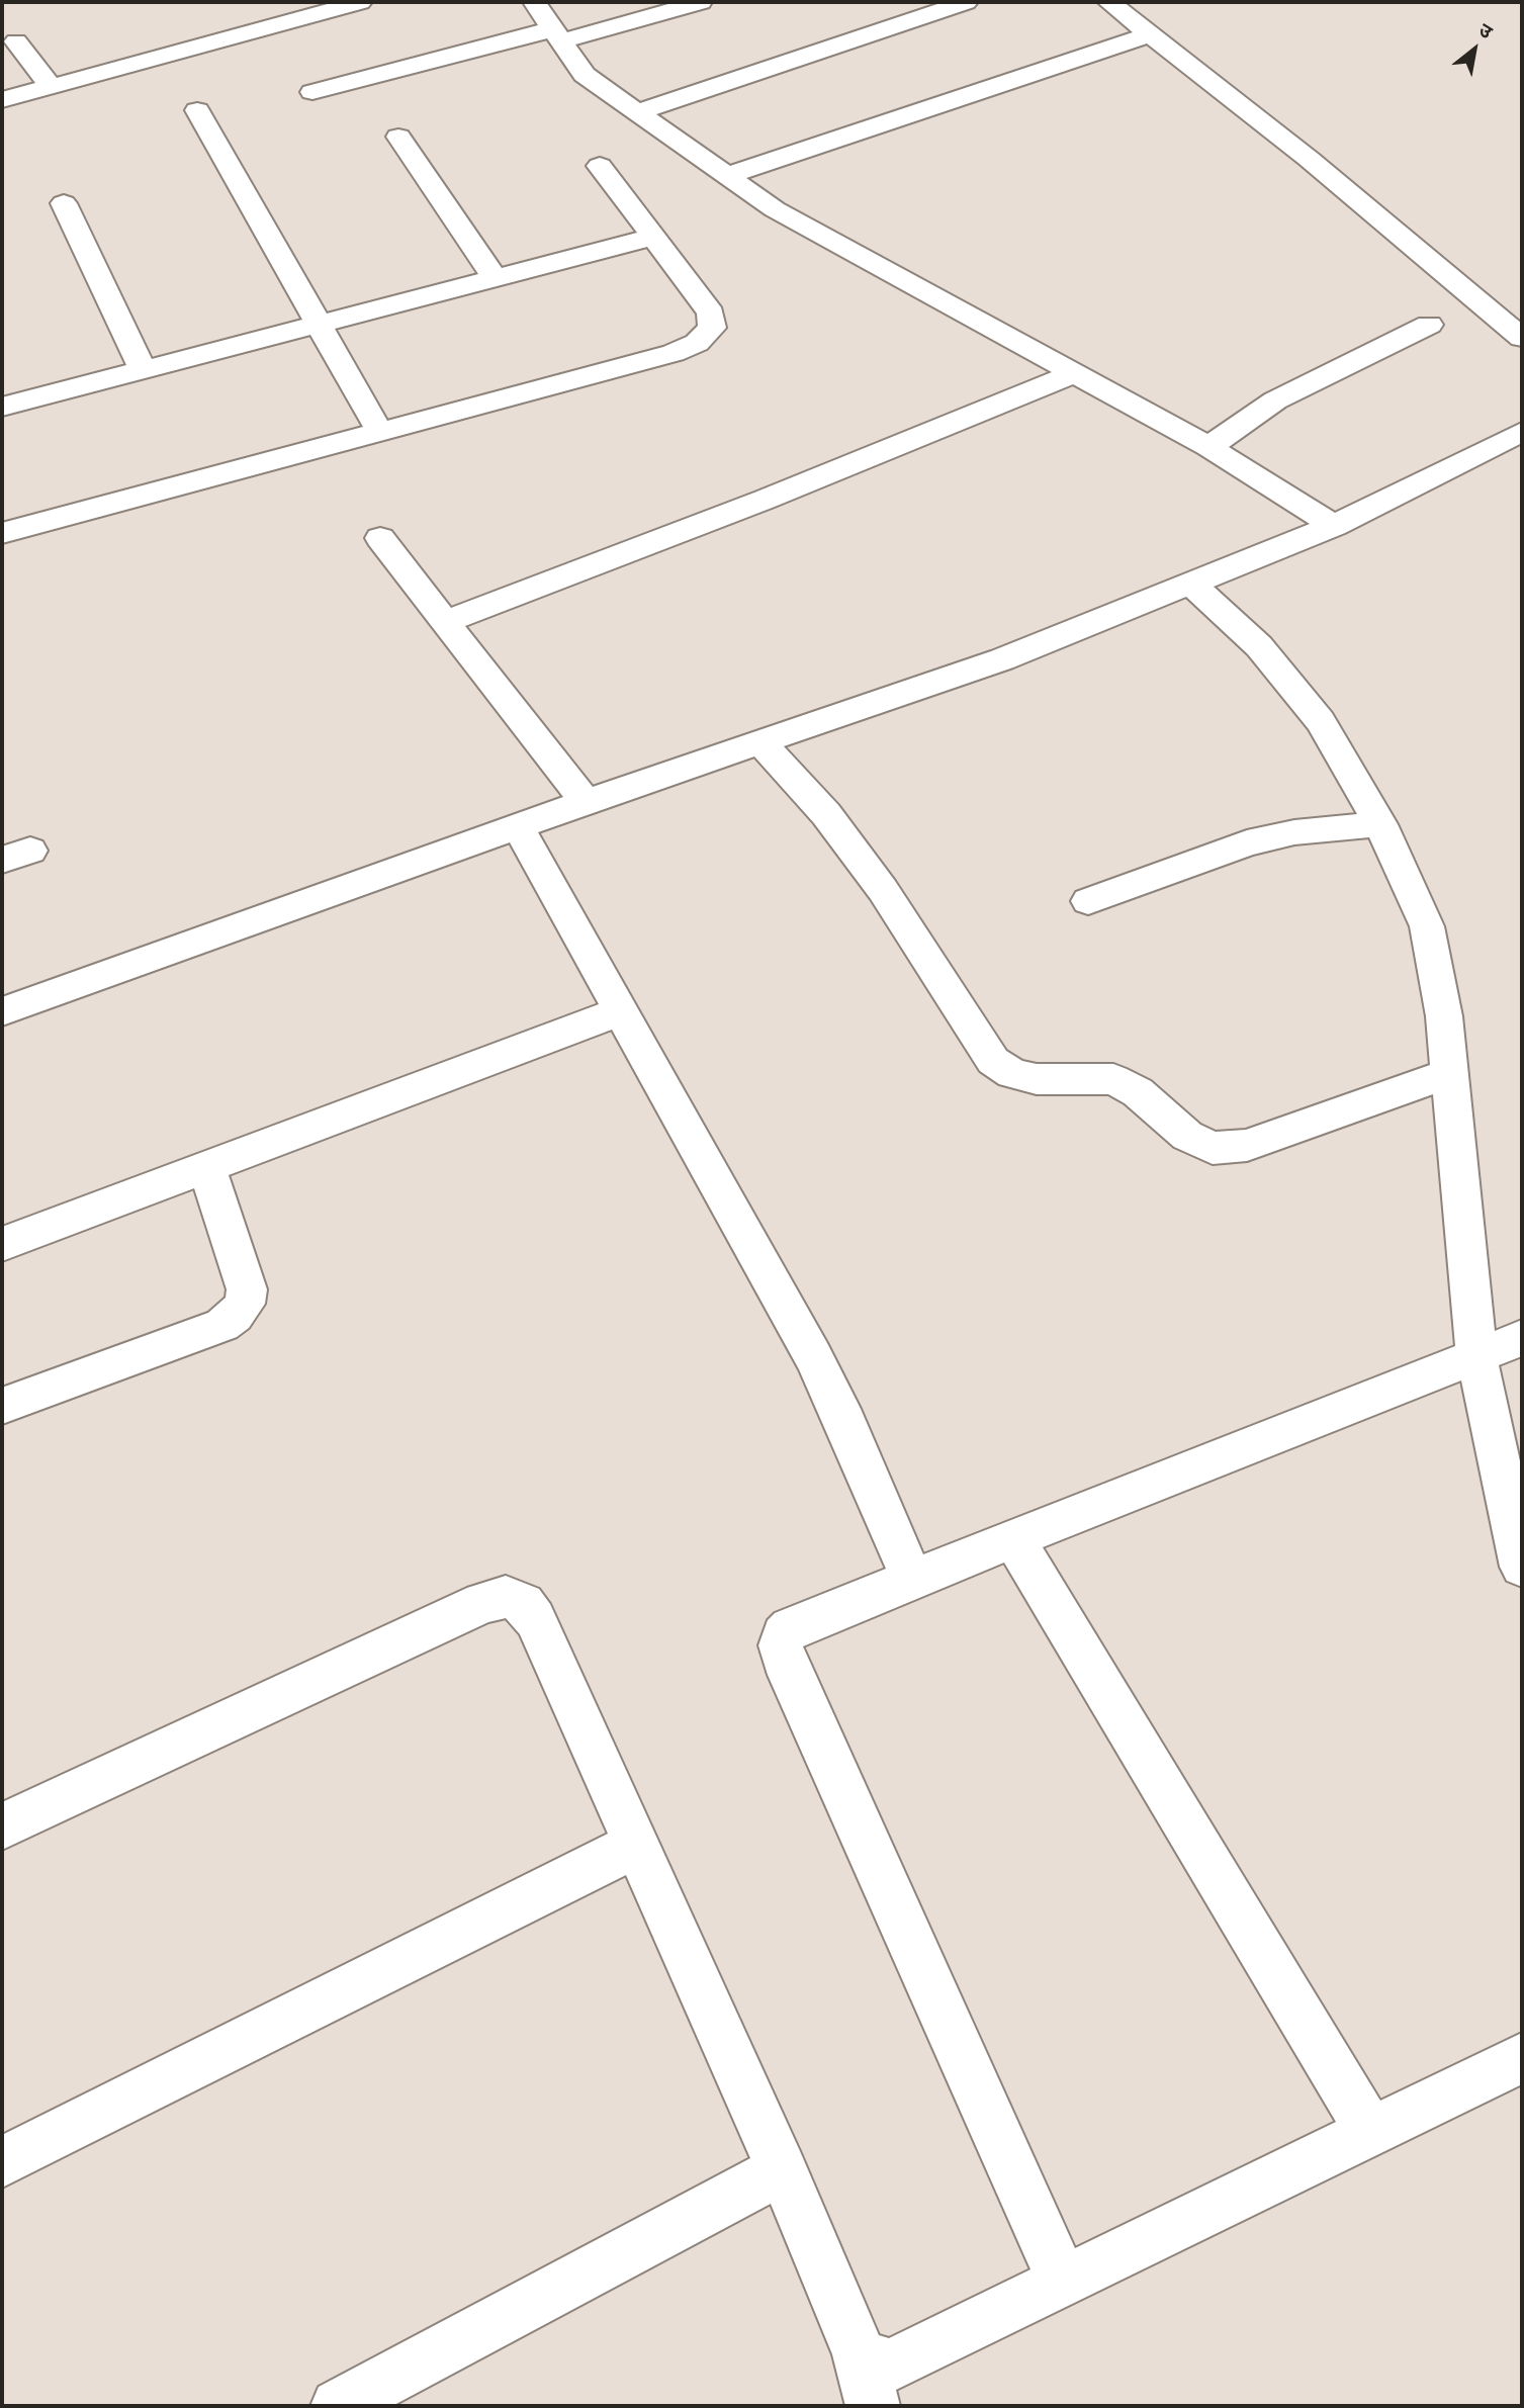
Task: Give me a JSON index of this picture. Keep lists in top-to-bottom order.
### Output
{
  "north": "top right"
}
